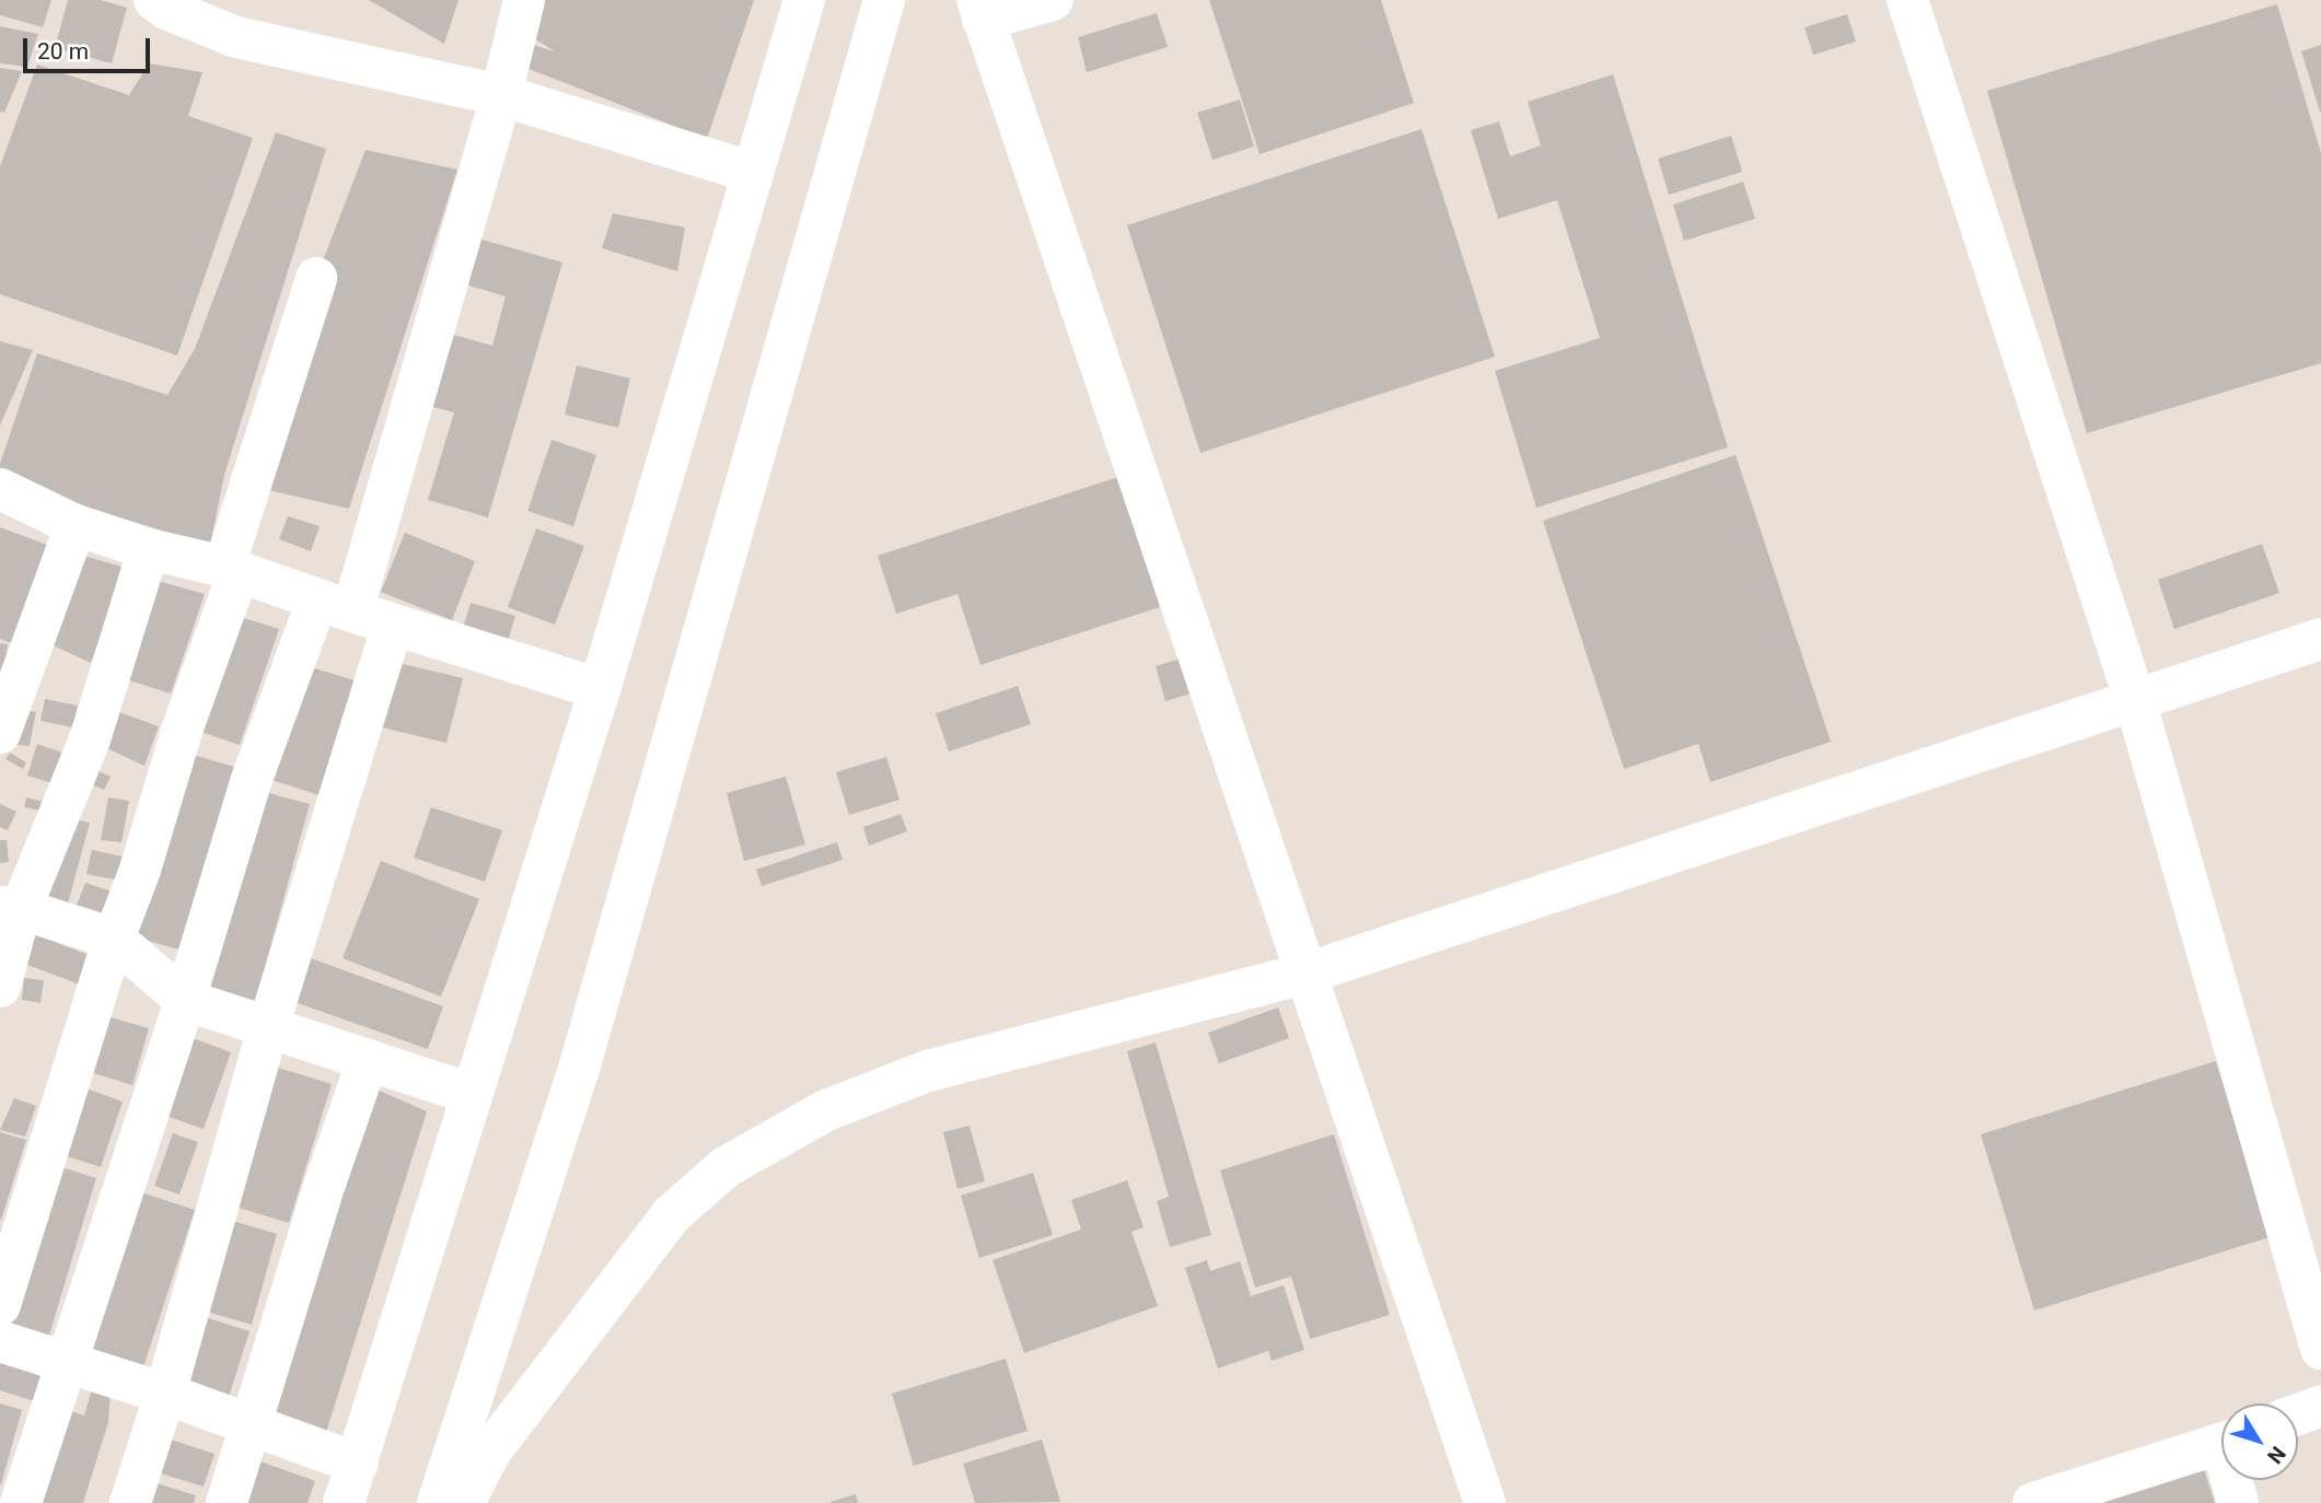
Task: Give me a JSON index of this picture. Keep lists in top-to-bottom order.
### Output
{
  "scale_bar": "20 m",
  "north": "bottom right"
}
